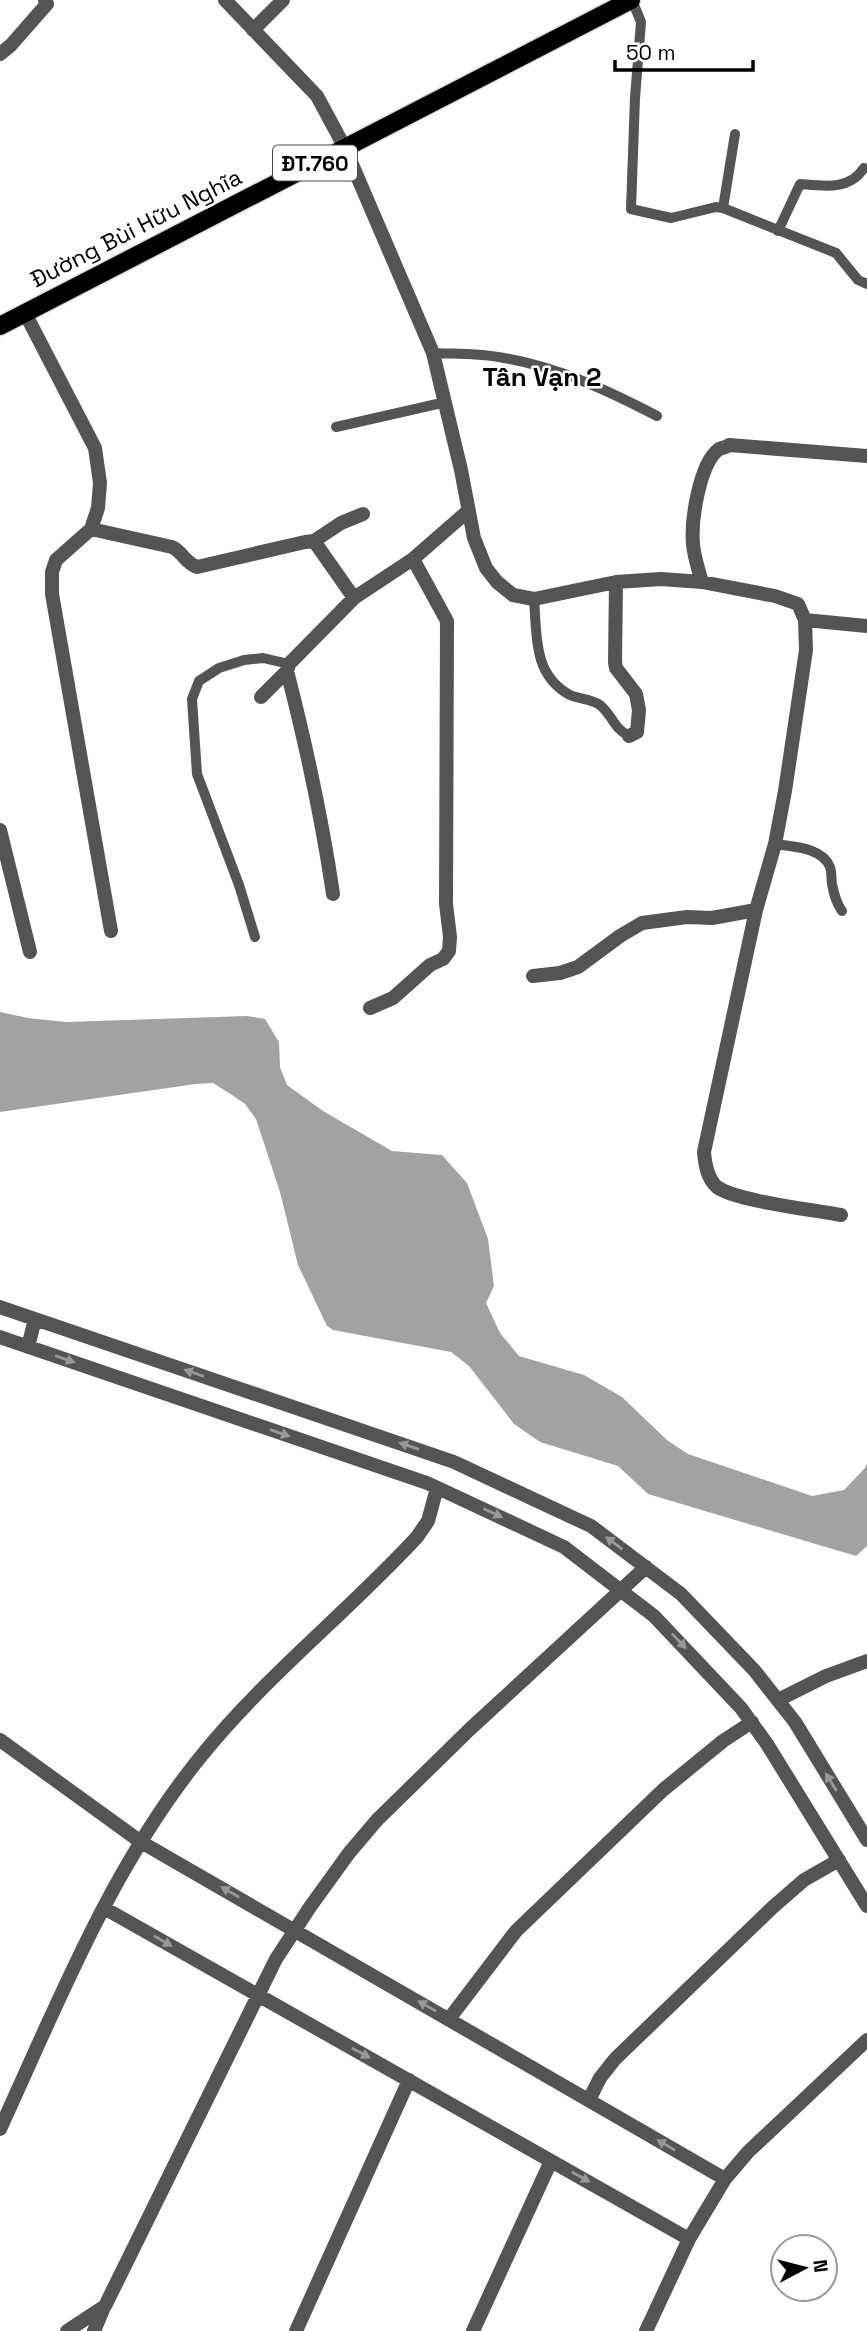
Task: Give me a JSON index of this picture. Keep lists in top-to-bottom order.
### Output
{
  "streets": {
    "main road": ["ĐT.760", "Đường Bùi Hữu Nghĩa"]
  },
  "districts": ["Tân Vạn 2"],
  "scale_bar": "50 m",
  "north": "right"
}
